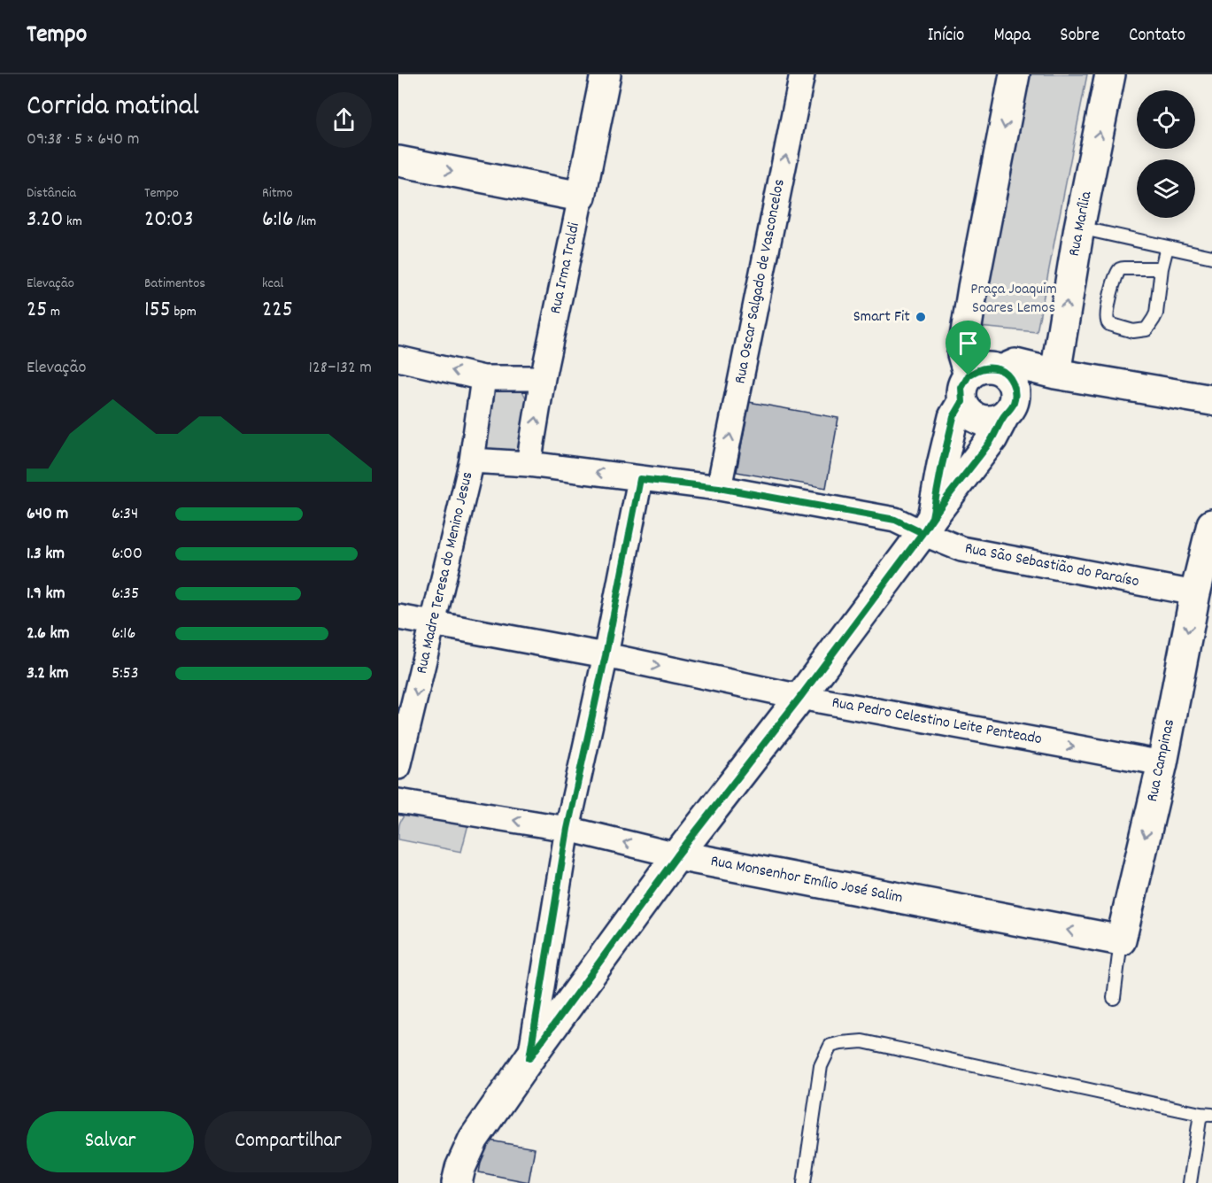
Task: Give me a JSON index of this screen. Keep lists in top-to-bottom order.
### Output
{
  "streets": {
    "street": [
      "Rua Marília",
      "Rua Irma Traldi",
      "Rua Oscar Salgado de Vasconcelos",
      "Rua São Sebastião do Paraíso",
      "Rua Madre Teresa do Menino Jesus",
      "Rua Pedro Celestino Leite Penteado",
      "Rua Campinas",
      "Rua Monsenhor Emílio José Salim"
    ]
  },
  "crossings": [
    ["Rua Irma Traldi", "Rua São Sebastião do Paraíso"],
    ["Rua Oscar Salgado de Vasconcelos", "Rua São Sebastião do Paraíso"],
    ["Rua São Sebastião do Paraíso", "Rua Madre Teresa do Menino Jesus"],
    ["Rua São Sebastião do Paraíso", "Rua Campinas"],
    ["Rua Madre Teresa do Menino Jesus", "Rua Pedro Celestino Leite Penteado"],
    ["Rua Pedro Celestino Leite Penteado", "Rua Campinas"],
    ["Rua Campinas", "Rua Monsenhor Emílio José Salim"]
  ],
  "one_way": ["Rua Pedro Celestino Leite Penteado", "Rua Campinas", "Rua Monsenhor Emílio José Salim"],
  "parks": ["Praça Joaquim Soares Lemos"],
  "places": ["Smart Fit"],
  "page": {
    "header": "Tempo",
    "nav": [
      "Início",
      "Mapa",
      "Sobre",
      "Contato"
    ],
    "heading": ["Corrida matinal", "09:38 · 5 × 640 m"],
    "stats": [
      ["Distância", "3.20 km"],
      ["Tempo", "20:03"],
      ["Ritmo", "6:16 /km"],
      ["Elevação", "25 m"],
      ["Batimentos", "155 bpm"],
      ["kcal", "225"]
    ],
    "chart": ["Elevação", "128–132 m"],
    "list": [
      {
        "name": "640 m",
        "note": "6:34"
      },
      {
        "name": "1.3 km",
        "note": "6:00"
      },
      {
        "name": "1.9 km",
        "note": "6:35"
      },
      {
        "name": "2.6 km",
        "note": "6:16"
      },
      {
        "name": "3.2 km",
        "note": "5:53"
      }
    ],
    "buttons": ["Salvar", "Compartilhar"]
  }
}
